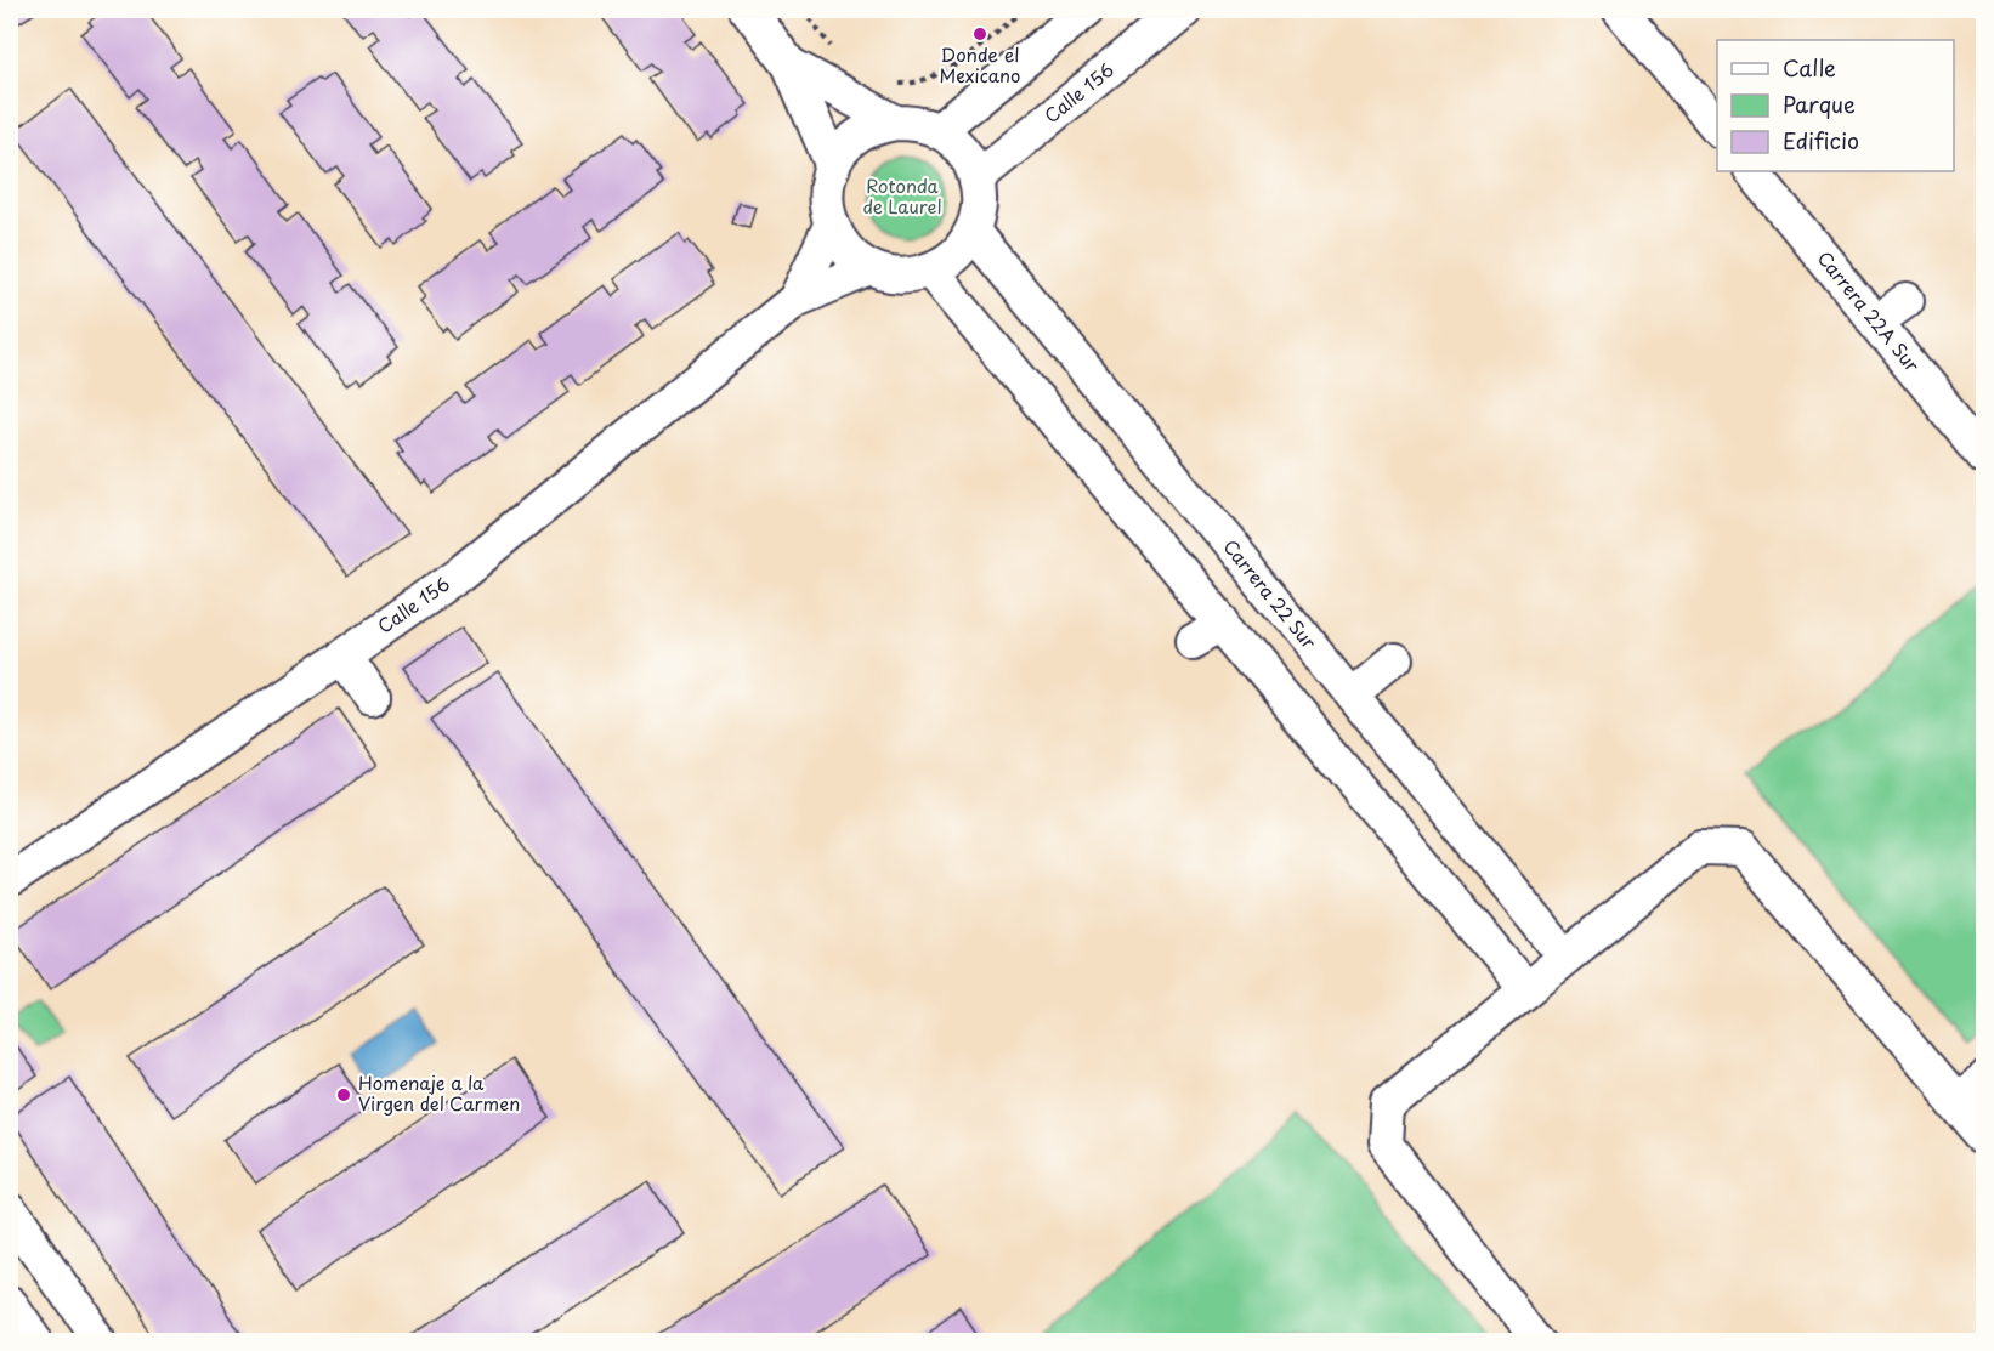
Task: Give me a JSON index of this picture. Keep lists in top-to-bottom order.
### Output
{
  "streets": {
    "street": ["Calle 156", "Carrera 22A Sur", "Carrera 22 Sur"]
  },
  "crossings": [
    ["Calle 156", "Carrera 22 Sur"]
  ],
  "parks": ["Rotonda de Laurel"],
  "places": ["Donde el Mexicano", "Homenaje a la Virgen del Carmen"],
  "legend": ["Calle", "Parque", "Edificio"]
}
